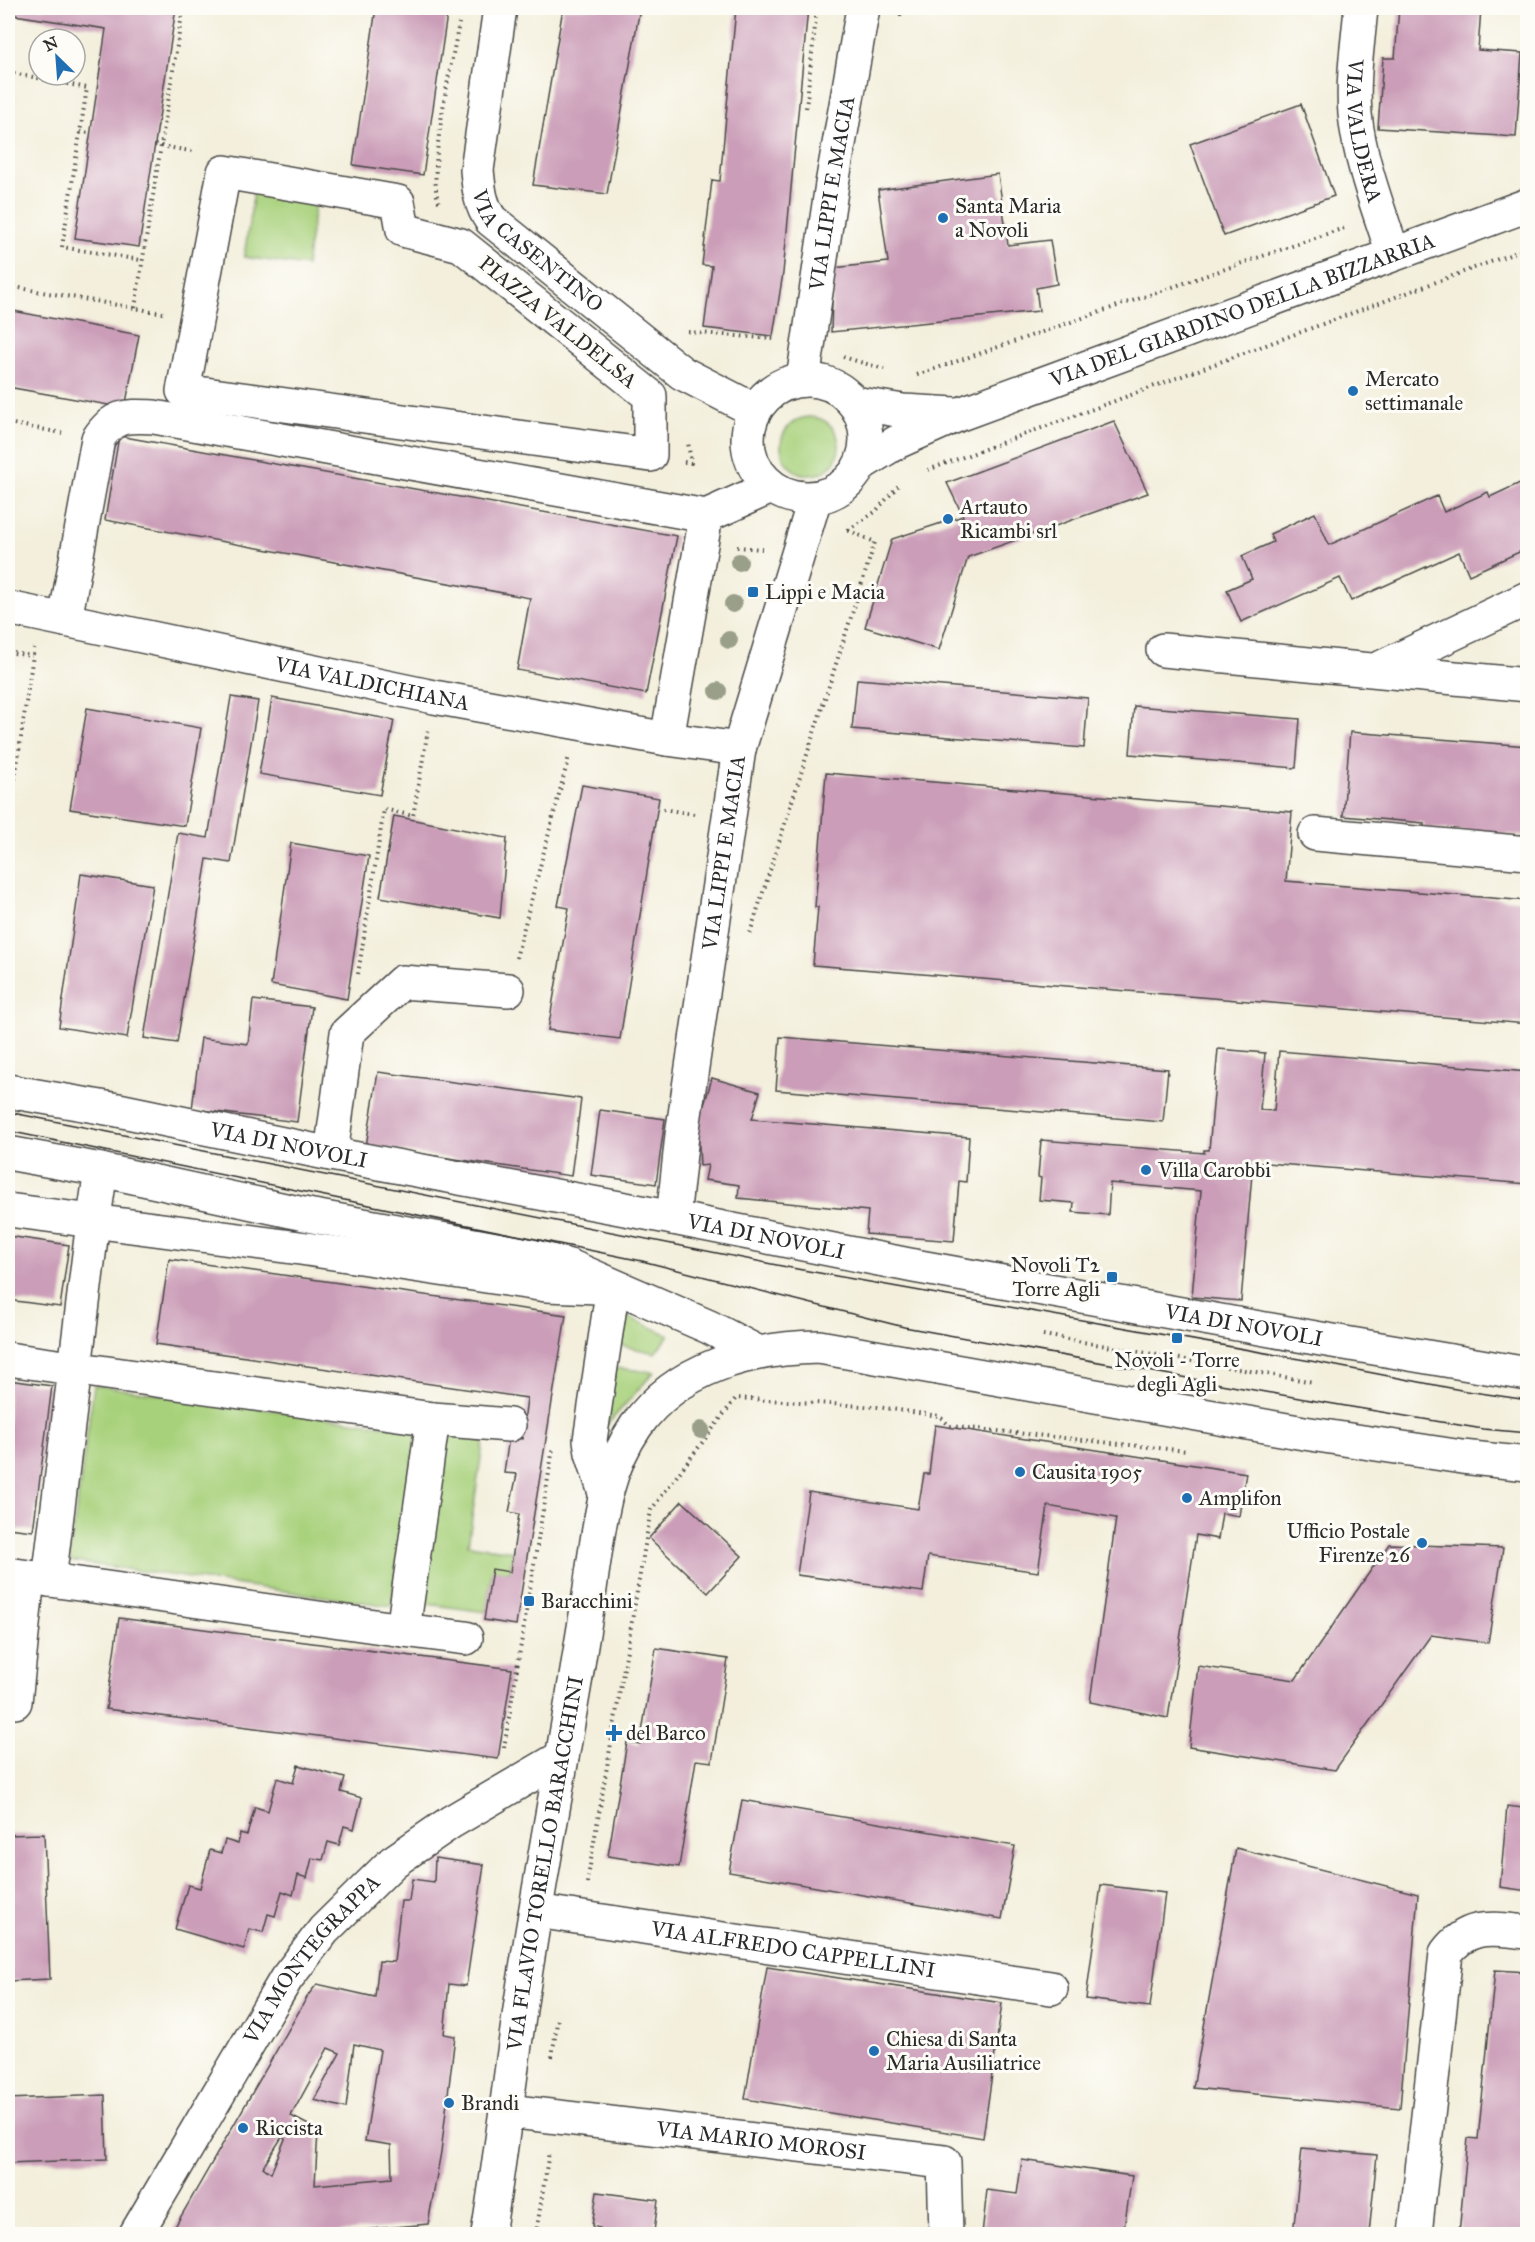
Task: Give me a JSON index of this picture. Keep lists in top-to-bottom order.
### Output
{
  "streets": {
    "street": [
      "VIA VALDERA",
      "VIA LIPPI E MACIA",
      "VIA CASENTINO",
      "VIA DEL GIARDINO DELLA BIZZARRIA",
      "PIAZZA VALDELSA",
      "VIA VALDICHIANA",
      "VIA DI NOVOLI",
      "VIA FLAVIO TORELLO BARACCHINI",
      "VIA ALFREDO CAPPELLINI",
      "VIA MONTEGRAPPA",
      "VIA MARIO MOROSI"
    ]
  },
  "crossings": [
    ["VIA VALDERA", "VIA DEL GIARDINO DELLA BIZZARRIA"],
    ["VIA LIPPI E MACIA", "VIA CASENTINO"],
    ["VIA LIPPI E MACIA", "VIA DEL GIARDINO DELLA BIZZARRIA"],
    ["VIA LIPPI E MACIA", "VIA VALDICHIANA"],
    ["VIA LIPPI E MACIA", "VIA DI NOVOLI"],
    ["VIA CASENTINO", "VIA DEL GIARDINO DELLA BIZZARRIA"],
    ["VIA FLAVIO TORELLO BARACCHINI", "VIA ALFREDO CAPPELLINI"],
    ["VIA FLAVIO TORELLO BARACCHINI", "VIA MONTEGRAPPA"],
    ["VIA FLAVIO TORELLO BARACCHINI", "VIA MARIO MOROSI"]
  ],
  "places": {
    "other": [
      "Santa Maria a Novoli",
      "Mercato settimanale",
      "Artauto Ricambi srl",
      "Villa Carobbi",
      "Causita 1905",
      "Amplifon",
      "Ufficio Postale Firenze 26",
      "Chiesa di Santa Maria Ausiliatrice",
      "Brandi",
      "Riccista"
    ],
    "transit": [
      "Lippi e Macia",
      "Novoli T2 Torre Agli",
      "Novoli - Torre degli Agli",
      "Baracchini"
    ],
    "health": ["del Barco"]
  },
  "north": "top left"
}
